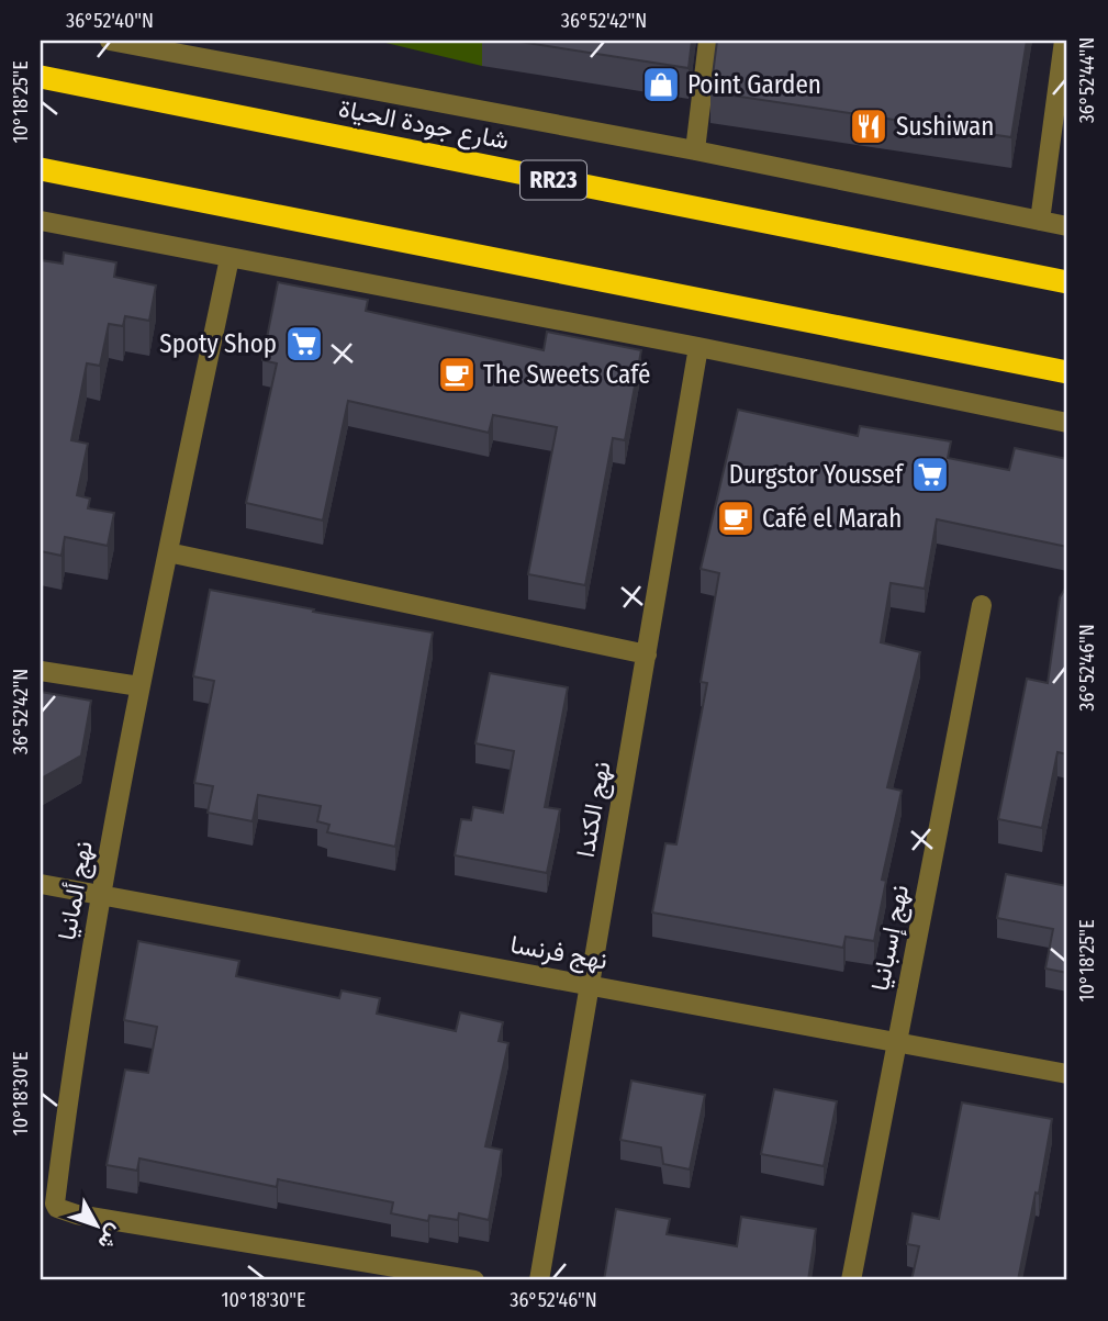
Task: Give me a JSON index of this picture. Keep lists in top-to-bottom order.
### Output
{
  "streets": {
    "highway": ["شارع جودة الحياة", "RR23"],
    "street": [
      "نهج الكندا",
      "نهج ألمانيا",
      "نهج إسبانيا",
      "نهج فرنسا"
    ]
  },
  "crossings": [
    ["نهج الكندا", "نهج فرنسا"],
    ["نهج ألمانيا", "نهج فرنسا"],
    ["نهج إسبانيا", "نهج فرنسا"]
  ],
  "places": {
    "shop": ["Point Garden"],
    "restaurant": ["Sushiwan"],
    "supermarket": ["Spoty Shop", "Durgstor Youssef"],
    "cafe": ["The Sweets Café", "Café el Marah"]
  },
  "north": "bottom right",
  "coordinates": [
    "36°52'40\"N",
    "36°52'42\"N",
    "36°52'44\"N",
    "10°18'25\"E",
    "36°52'46\"N",
    "10°18'30\"E"
  ]
}
